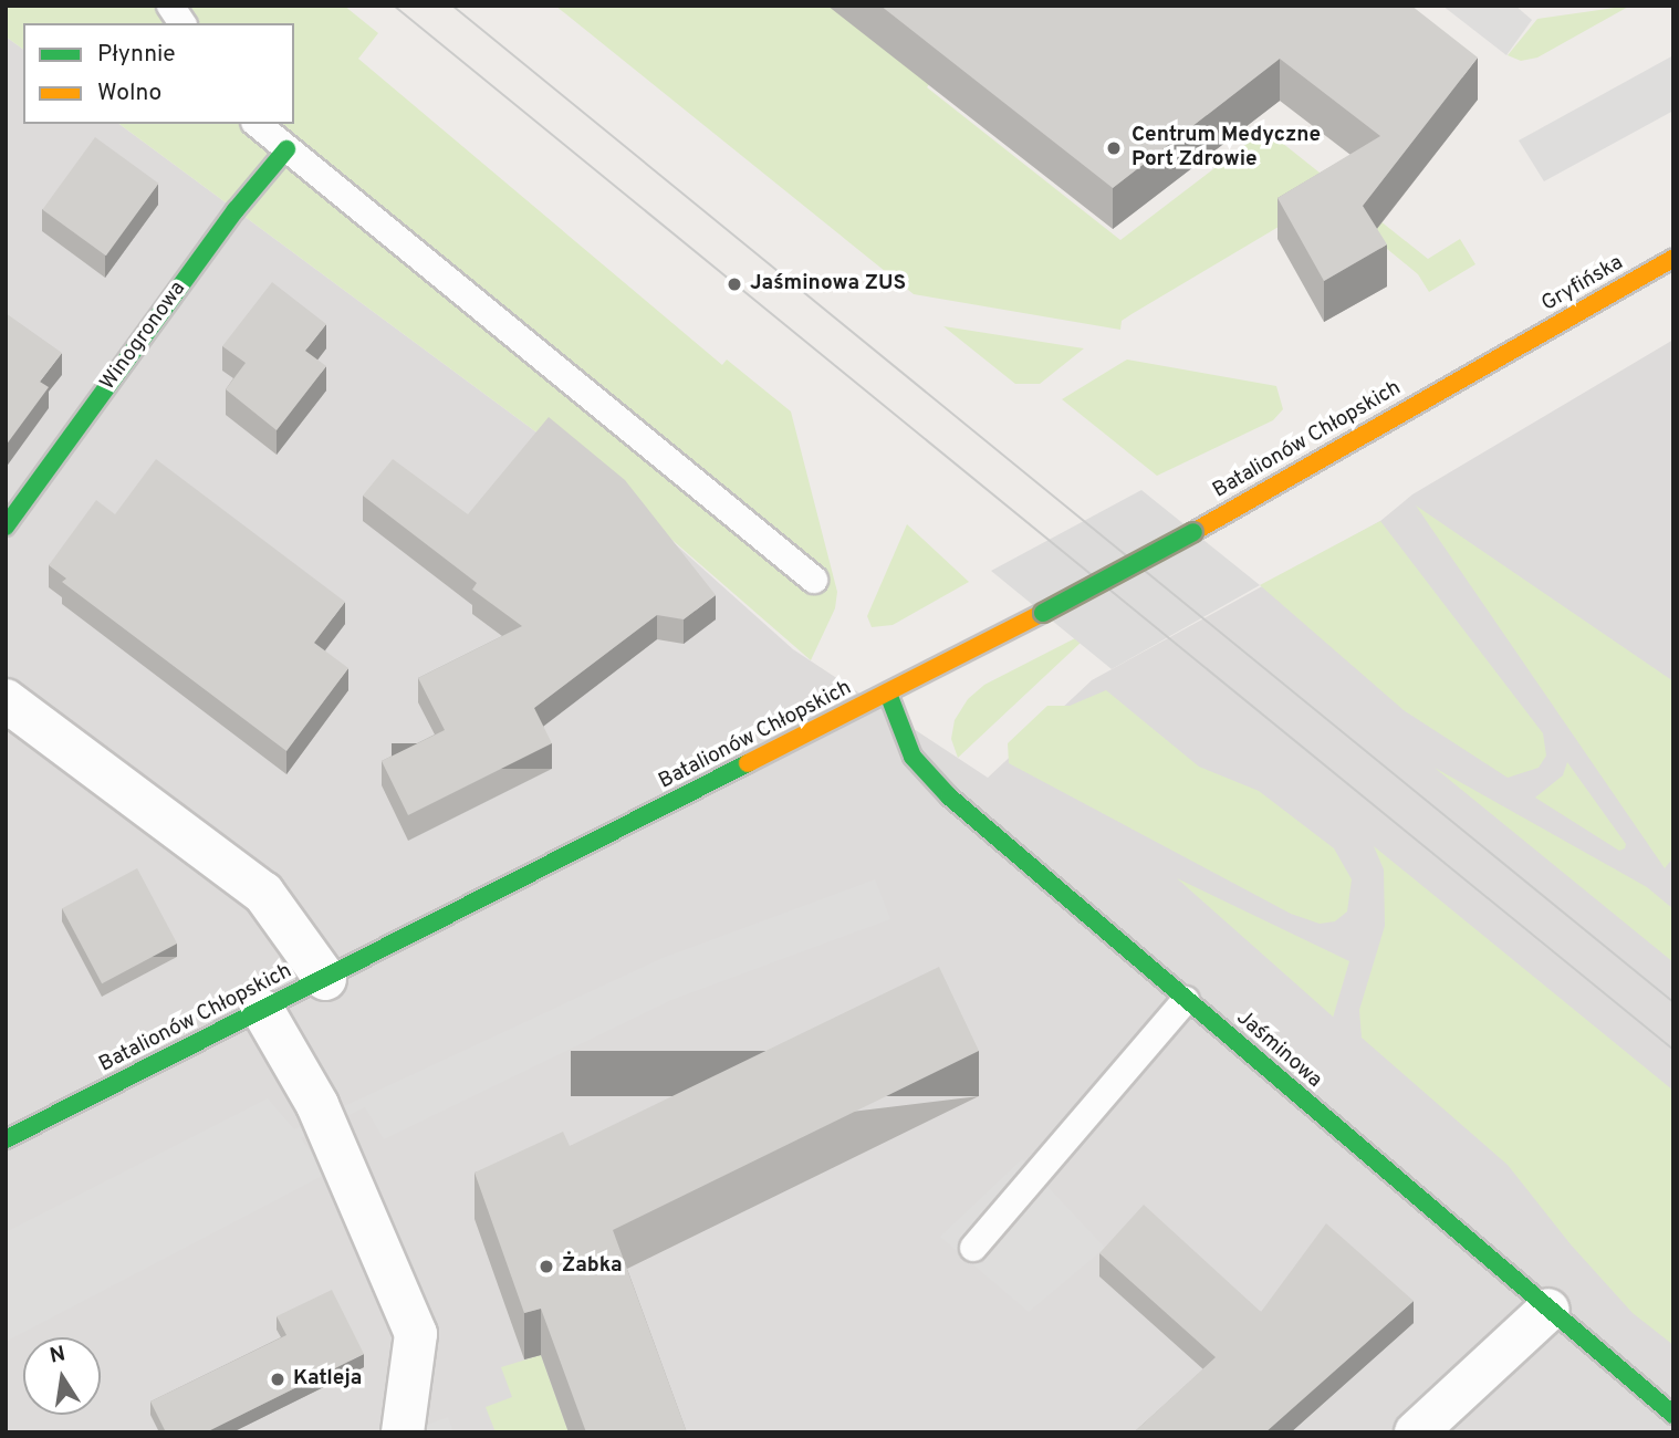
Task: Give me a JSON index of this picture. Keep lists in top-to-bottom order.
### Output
{
  "streets": {
    "street": [
      "Gryfińska",
      "Winogronowa",
      "Batalionów Chłopskich",
      "Jaśminowa"
    ]
  },
  "crossings": [
    ["Gryfińska", "Batalionów Chłopskich"],
    ["Batalionów Chłopskich", "Jaśminowa"]
  ],
  "places": [
    "Centrum Medyczne Port Zdrowie",
    "Jaśminowa ZUS",
    "Żabka",
    "Katleja"
  ],
  "legend": ["Płynnie", "Wolno"],
  "north": "top"
}
